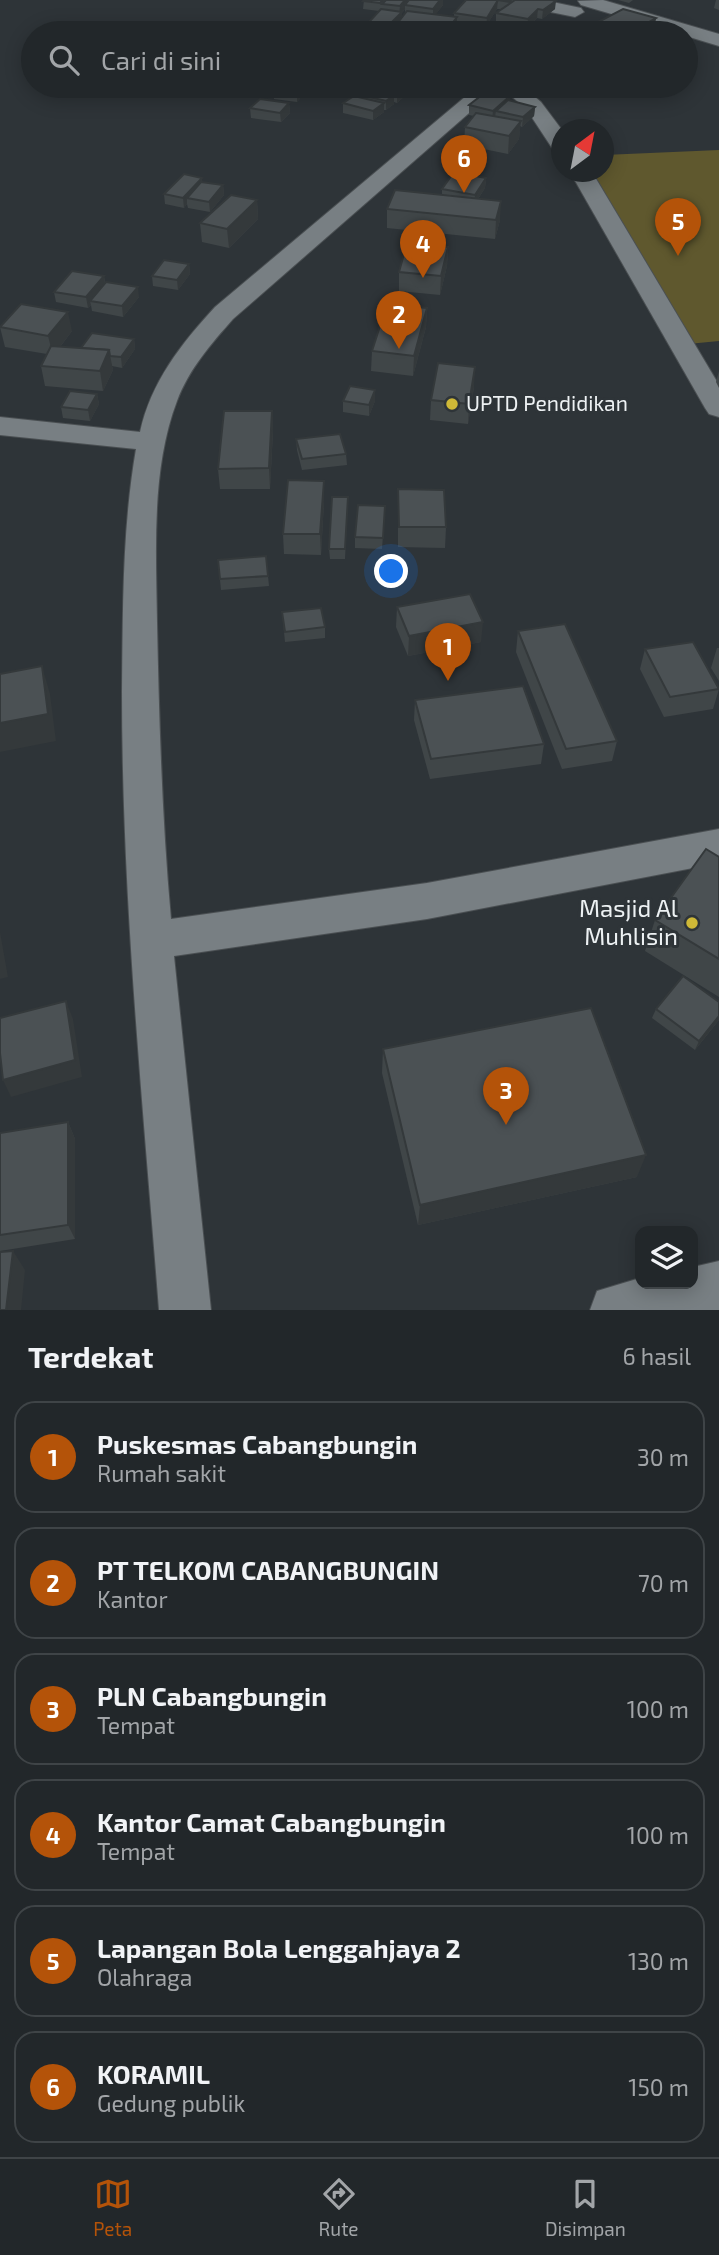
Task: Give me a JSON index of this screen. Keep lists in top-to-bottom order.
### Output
{
  "places": ["UPTD Pendidikan", "Masjid Al Muhlisin"],
  "north": "top right",
  "page": {
    "search": "Cari di sini",
    "pins": [
      "6",
      "5",
      "4",
      "2",
      "1",
      "3"
    ],
    "heading": ["Terdekat", "6 hasil"],
    "list": [
      {
        "mark": "1",
        "name": "Puskesmas Cabangbungin",
        "note": "Rumah sakit",
        "value": "30 m"
      },
      {
        "mark": "2",
        "name": "PT TELKOM CABANGBUNGIN",
        "note": "Kantor",
        "value": "70 m"
      },
      {
        "mark": "3",
        "name": "PLN Cabangbungin",
        "note": "Tempat",
        "value": "100 m"
      },
      {
        "mark": "4",
        "name": "Kantor Camat Cabangbungin",
        "note": "Tempat",
        "value": "100 m"
      },
      {
        "mark": "5",
        "name": "Lapangan Bola Lenggahjaya 2",
        "note": "Olahraga",
        "value": "130 m"
      },
      {
        "mark": "6",
        "name": "KORAMIL",
        "note": "Gedung publik",
        "value": "150 m"
      }
    ],
    "nav": ["Peta", "Rute", "Disimpan"]
  }
}
